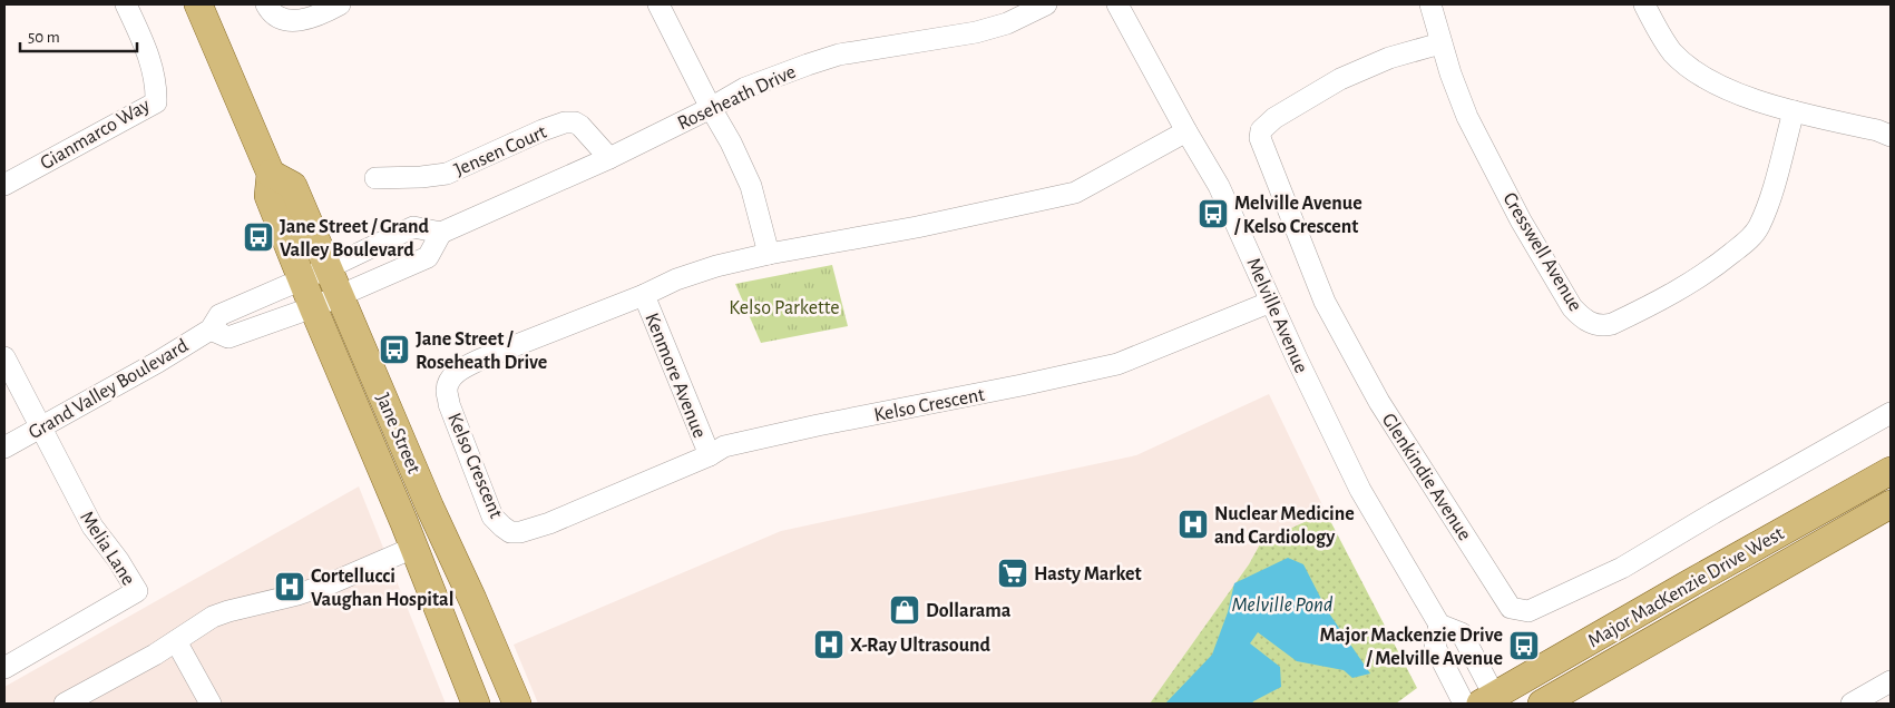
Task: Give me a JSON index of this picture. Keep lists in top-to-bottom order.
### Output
{
  "streets": {
    "main road": ["Jane Street", "Major MacKenzie Drive West"],
    "street": [
      "Roseheath Drive",
      "Gianmarco Way",
      "Jensen Court",
      "Cresswell Avenue",
      "Melville Avenue",
      "Kenmore Avenue",
      "Grand Valley Boulevard",
      "Kelso Crescent",
      "Glenkindie Avenue",
      "Melia Lane"
    ]
  },
  "crossings": [
    ["Roseheath Drive", "Jensen Court"],
    ["Cresswell Avenue", "Glenkindie Avenue"],
    ["Melville Avenue", "Kelso Crescent"],
    ["Kenmore Avenue", "Kelso Crescent"],
    ["Grand Valley Boulevard", "Jane Street"],
    ["Grand Valley Boulevard", "Melia Lane"]
  ],
  "water": ["Melville Pond"],
  "parks": ["Kelso Parkette"],
  "places": {
    "bus stop": [
      "Melville Avenue / Kelso Crescent",
      "Jane Street / Grand Valley Boulevard",
      "Jane Street / Roseheath Drive",
      "Major Mackenzie Drive / Melville Avenue"
    ],
    "hospital": ["Nuclear Medicine and Cardiology", "Cortellucci Vaughan Hospital", "X-Ray Ultrasound"],
    "supermarket": ["Hasty Market"],
    "shop": ["Dollarama"]
  },
  "scale_bar": "50 m"
}
